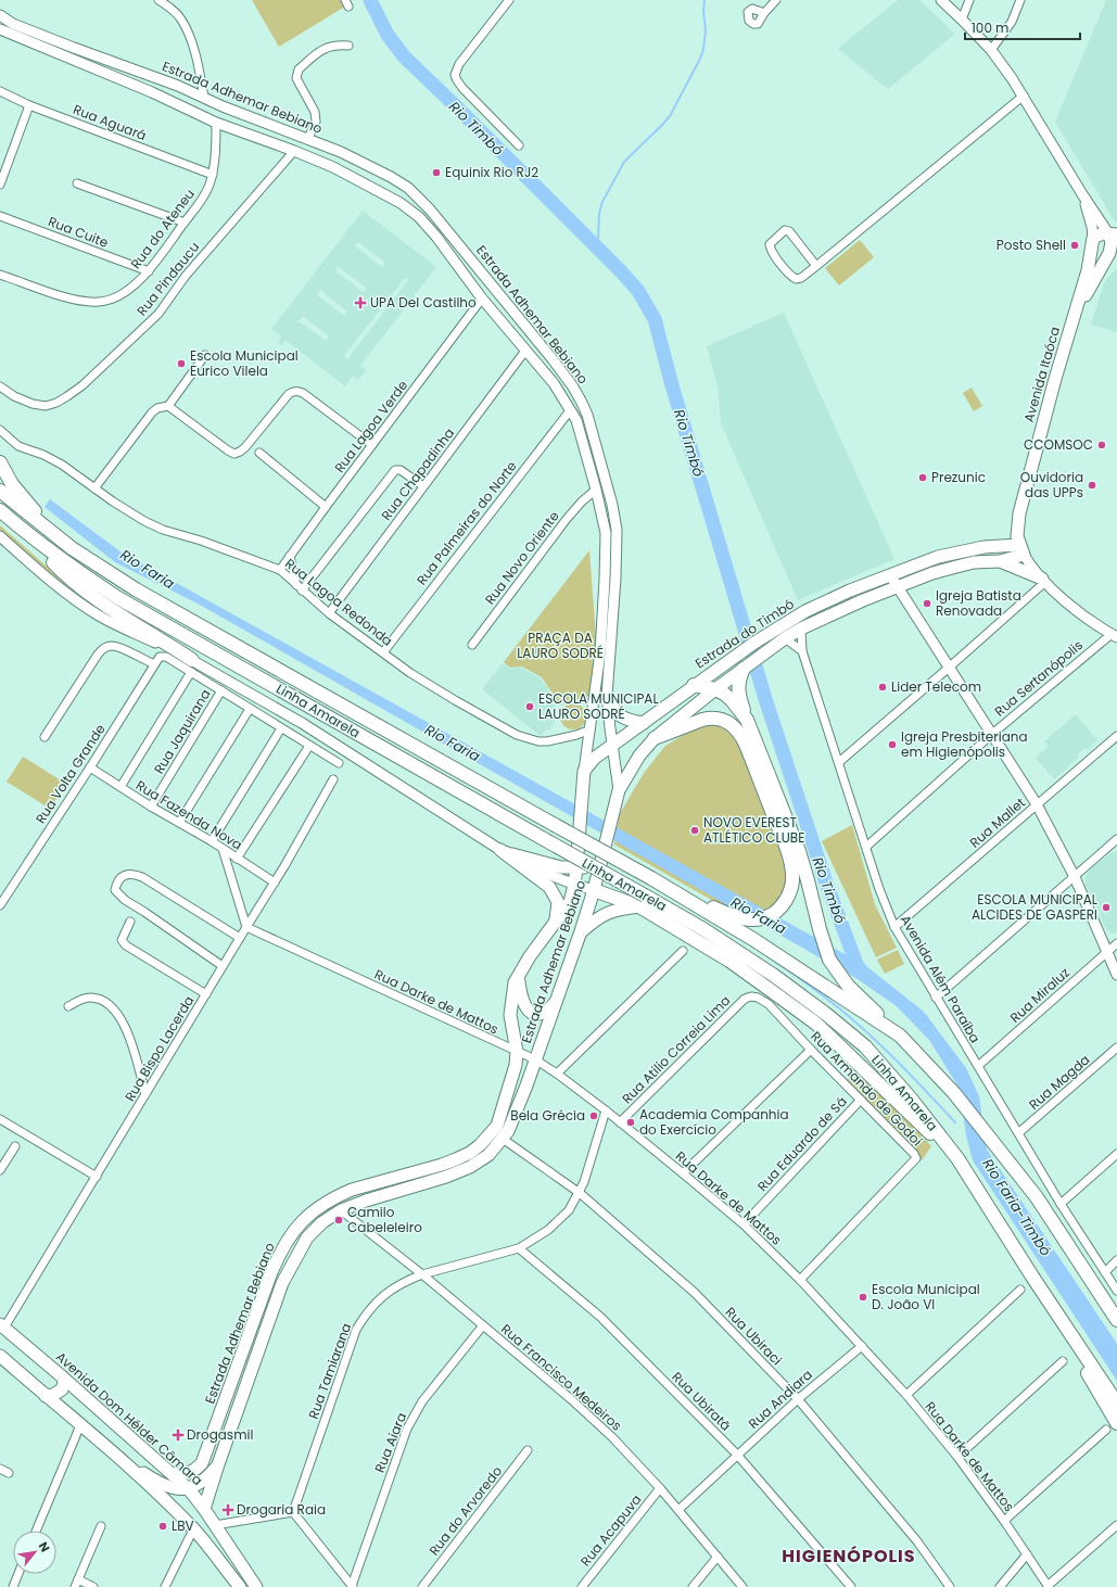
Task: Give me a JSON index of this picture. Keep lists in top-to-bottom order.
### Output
{
  "streets": {
    "highway": ["Linha Amarela"],
    "main road": [
      "Estrada Adhemar Bebiano",
      "Avenida Itaóca",
      "Estrada do Timbó",
      "Avenida Dom Hélder Câmara"
    ],
    "street": [
      "Rua Aguará",
      "Rua do Ateneu",
      "Rua Cuite",
      "Rua Pindaucu",
      "Rua Lagoa Verde",
      "Rua Chapadinha",
      "Rua Palmeiras do Norte",
      "Rua Novo Oriente",
      "Rua Lagoa Redonda",
      "Rua Sertanópolis",
      "Rua Jaquirana",
      "Rua Volta Grande",
      "Rua Fazenda Nova",
      "Rua Mallet",
      "Avenida Além Paraíba",
      "Rua Miraluz",
      "Rua Darke de Mattos",
      "Rua Bispo Lacerda",
      "Rua Atilio Correia Lima",
      "Rua Magda",
      "Rua Armando de Godoi",
      "Rua Eduardo de Sá",
      "Rua Ubiraci",
      "Rua Tamiarana",
      "Rua Francisco Medeiros",
      "Rua Andiara",
      "Rua Ubiratã",
      "Rua Aiara",
      "Rua do Arvoredo",
      "Rua Acapuva"
    ]
  },
  "crossings": [
    ["Estrada Adhemar Bebiano", "Rua do Ateneu"],
    ["Estrada Adhemar Bebiano", "Rua Pindaucu"],
    ["Estrada Adhemar Bebiano", "Rua Lagoa Verde"],
    ["Estrada Adhemar Bebiano", "Rua Chapadinha"],
    ["Estrada Adhemar Bebiano", "Rua Palmeiras do Norte"],
    ["Estrada Adhemar Bebiano", "Rua Novo Oriente"],
    ["Estrada Adhemar Bebiano", "Rua Lagoa Redonda"],
    ["Estrada Adhemar Bebiano", "Estrada do Timbó"],
    ["Estrada Adhemar Bebiano", "Linha Amarela"],
    ["Estrada Adhemar Bebiano", "Rua Darke de Mattos"],
    ["Estrada Adhemar Bebiano", "Rua Ubiraci"],
    ["Estrada Adhemar Bebiano", "Rua Francisco Medeiros"],
    ["Estrada Adhemar Bebiano", "Avenida Dom Hélder Câmara"],
    ["Rua Aguará", "Rua do Ateneu"],
    ["Rua do Ateneu", "Rua Cuite"],
    ["Avenida Itaóca", "Estrada do Timbó"],
    ["Rua Lagoa Verde", "Rua Lagoa Redonda"],
    ["Rua Chapadinha", "Rua Lagoa Redonda"],
    ["Rua Palmeiras do Norte", "Rua Lagoa Redonda"],
    ["Estrada do Timbó", "Avenida Além Paraíba"],
    ["Rua Sertanópolis", "Avenida Além Paraíba"],
    ["Linha Amarela", "Rua Volta Grande"],
    ["Rua Jaquirana", "Rua Fazenda Nova"],
    ["Rua Volta Grande", "Rua Fazenda Nova"],
    ["Rua Fazenda Nova", "Rua Bispo Lacerda"],
    ["Rua Mallet", "Avenida Além Paraíba"],
    ["Avenida Além Paraíba", "Rua Miraluz"],
    ["Avenida Além Paraíba", "Rua Magda"],
    ["Rua Darke de Mattos", "Rua Bispo Lacerda"],
    ["Rua Darke de Mattos", "Rua Atilio Correia Lima"],
    ["Rua Darke de Mattos", "Rua Armando de Godoi"],
    ["Rua Darke de Mattos", "Rua Eduardo de Sá"],
    ["Rua Darke de Mattos", "Rua Tamiarana"],
    ["Rua Darke de Mattos", "Rua Andiara"],
    ["Rua Bispo Lacerda", "Avenida Dom Hélder Câmara"],
    ["Rua Atilio Correia Lima", "Rua Armando de Godoi"],
    ["Rua Armando de Godoi", "Rua Eduardo de Sá"],
    ["Rua Ubiraci", "Rua Tamiarana"],
    ["Rua Ubiraci", "Rua Andiara"],
    ["Rua Tamiarana", "Rua Francisco Medeiros"],
    ["Rua Tamiarana", "Rua Ubiratã"],
    ["Rua Francisco Medeiros", "Rua Andiara"],
    ["Rua Francisco Medeiros", "Rua Aiara"],
    ["Rua Francisco Medeiros", "Rua Acapuva"],
    ["Rua Andiara", "Rua Ubiratã"]
  ],
  "districts": ["HIGIENÓPOLIS"],
  "water": ["Rio Timbó", "Rio Faria", "Rio Faria-Timbó"],
  "parks": ["PRAÇA DA LAURO SODRÉ"],
  "places": {
    "other": [
      "Equinix Rio RJ2",
      "Posto Shell",
      "Escola Municipal Eurico Vilela",
      "CCOMSOC",
      "Prezunic",
      "Ouvidoria das UPPs",
      "Igreja Batista Renovada",
      "Lider Telecom",
      "ESCOLA MUNICIPAL LAURO SODRÉ",
      "Igreja Presbiteriana em Higienópolis",
      "NOVO EVEREST ATLÉTICO CLUBE",
      "ESCOLA MUNICIPAL ALCIDES DE GASPERI",
      "Bela Grécia",
      "Academia Companhia do Exercício",
      "Camilo Cabeleleiro",
      "Escola Municipal D. João VI",
      "LBV"
    ],
    "health": ["UPA Del Castilho", "Drogasmil", "Drogaria Raia"]
  },
  "scale_bar": "100 m",
  "north": "top right"
}
